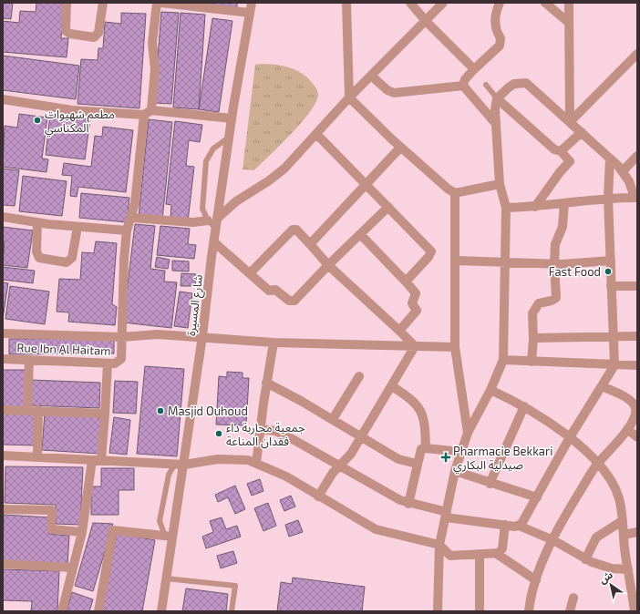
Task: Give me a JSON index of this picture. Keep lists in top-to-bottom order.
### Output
{
  "streets": {
    "street": ["شارع المسيرة", "Rue Ibn Al Haitam"]
  },
  "places": {
    "other": [
      "مطعم شهيوات المكناسي",
      "Fast Food",
      "Masjid Ouhoud",
      "جمعية محاربة داء فقدان المناعة"
    ],
    "health": ["Pharmacie Bekkari صيدلية البكاري"]
  },
  "north": "top left"
}
